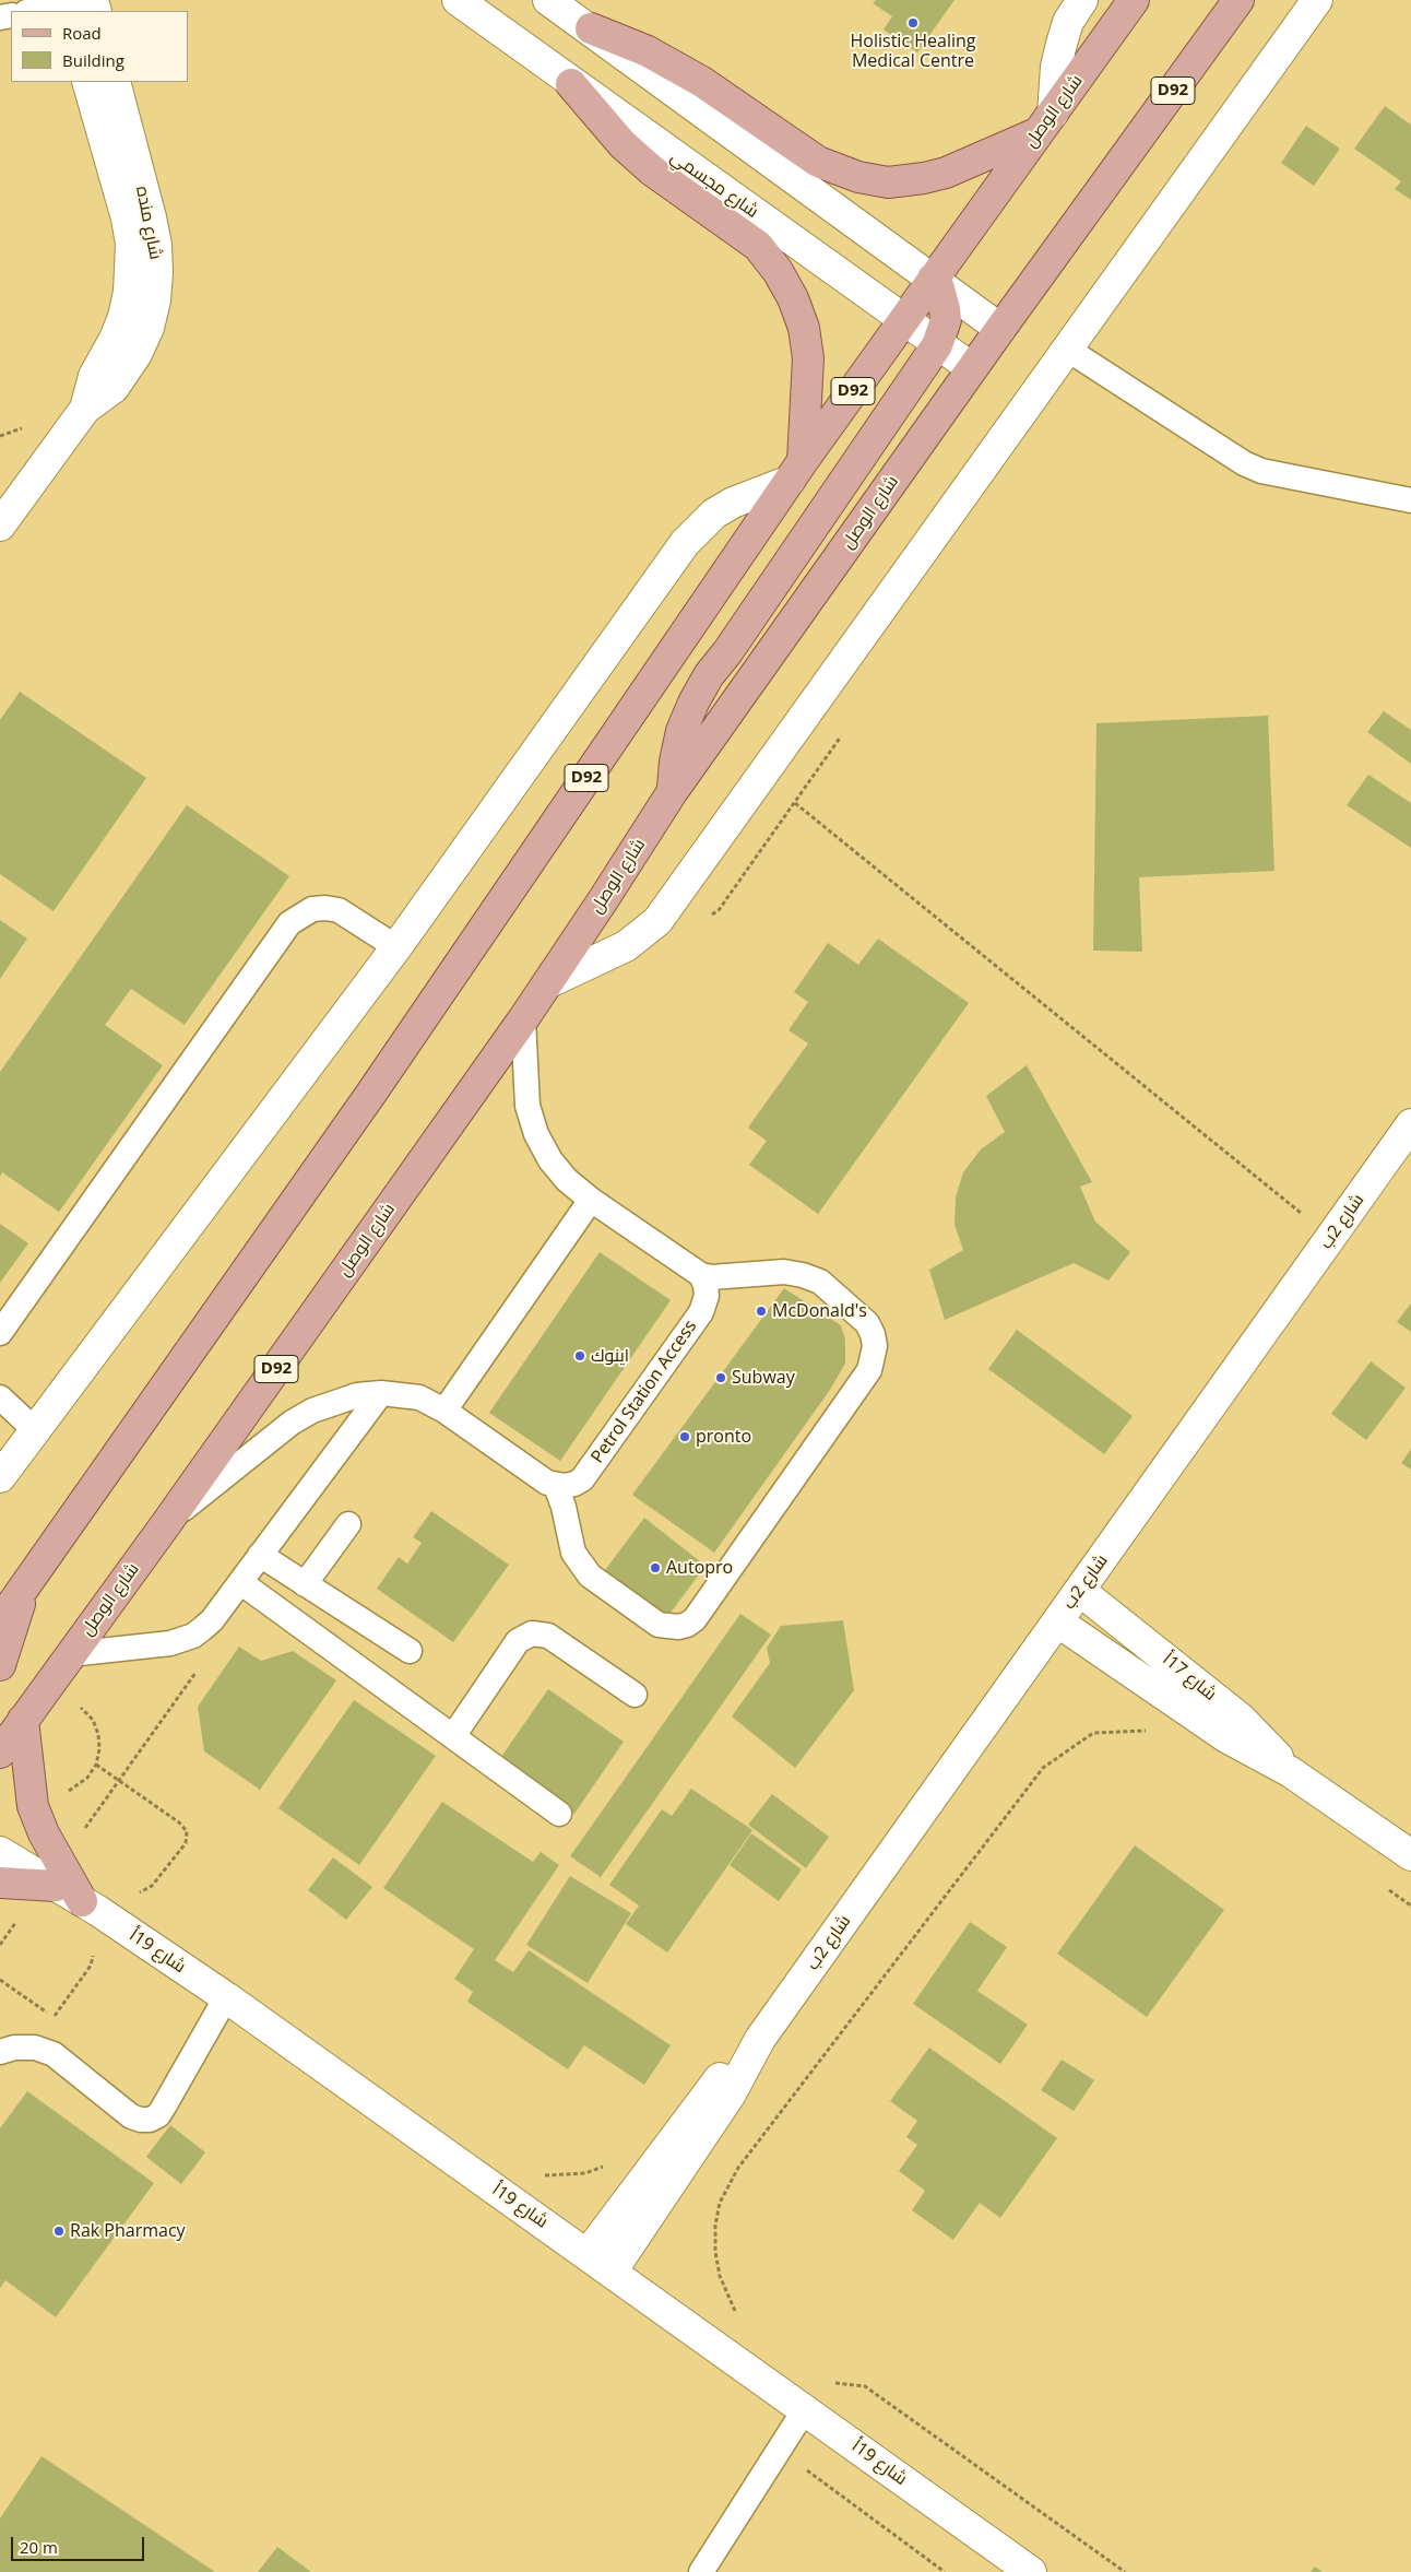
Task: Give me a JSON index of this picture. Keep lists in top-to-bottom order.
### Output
{
  "streets": {
    "main road": ["D92", "شارع الوصل"],
    "street": [
      "شارع مجسمي",
      "شارع منده",
      "شارع 2ب",
      "شارع 17أ",
      "شارع 19أ"
    ],
    "lane": ["Petrol Station Access"]
  },
  "crossings": [
    ["شارع الوصل", "شارع مجسمي"],
    ["شارع 2ب", "شارع 17أ"],
    ["شارع 2ب", "شارع 19أ"]
  ],
  "places": [
    "Holistic Healing Medical Centre",
    "McDonald's",
    "اينوك",
    "Subway",
    "pronto",
    "Autopro",
    "Rak Pharmacy"
  ],
  "legend": ["Road", "Building"],
  "scale_bar": "20 m"
}
